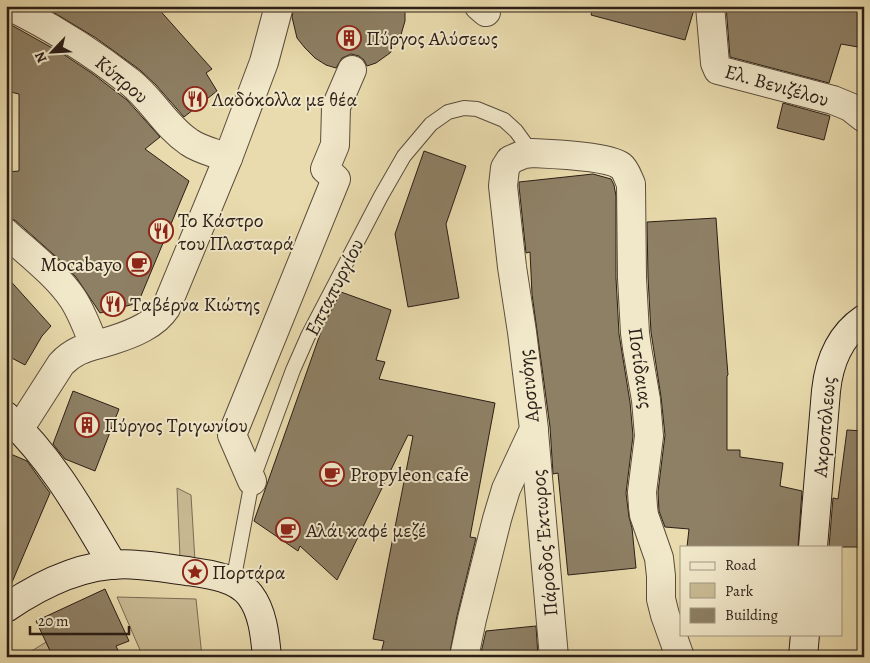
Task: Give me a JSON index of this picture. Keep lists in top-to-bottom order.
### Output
{
  "streets": {
    "street": [
      "Κύπρου",
      "Ελ. Βενιζέλου",
      "Ποτίδαιας",
      "Αρσινόης",
      "Ακροπόλεως",
      "Πάροδος Έκτωρος"
    ],
    "lane": ["Επταπυργίου"]
  },
  "crossings": [
    ["Επταπυργίου", "Ποτίδαιας"],
    ["Επταπυργίου", "Αρσινόης"],
    ["Ποτίδαιας", "Αρσινόης"],
    ["Αρσινόης", "Πάροδος Έκτωρος"]
  ],
  "places": {
    "building": ["Πύργος Αλύσεως", "Πύργος Τριγωνίου"],
    "restaurant": ["Λαδόκολλα με θέα", "Το Κάστρο του Πλασταρά", "Ταβέρνα Κιώτης"],
    "cafe": ["Mocabayo", "Propyleon cafe", "Αλάι καφέ μεζέ"],
    "place": ["Πορτάρα"]
  },
  "legend": ["Road", "Park", "Building"],
  "scale_bar": "20 m",
  "north": "bottom left"
}
